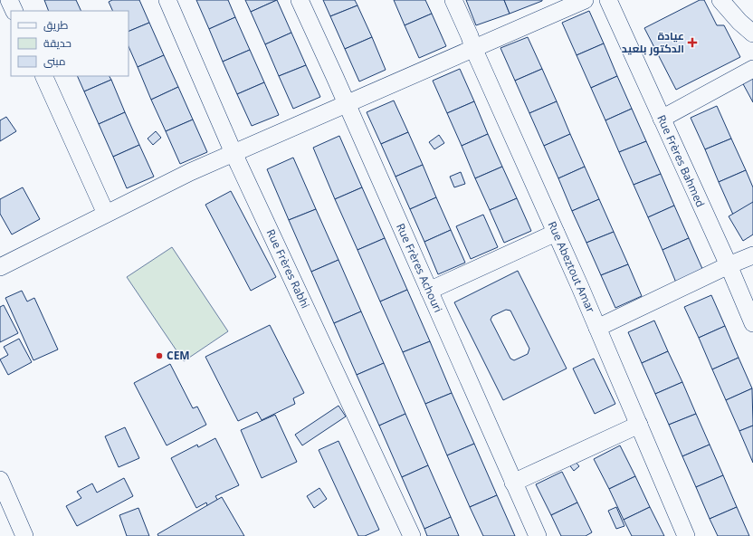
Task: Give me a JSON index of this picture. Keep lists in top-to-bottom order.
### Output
{
  "streets": {
    "street": [
      "Rue Frères Bahmed",
      "Rue Abeztout Amar",
      "Rue Frères Achouri",
      "Rue Frères Rabhi"
    ]
  },
  "places": {
    "health": ["عيادة الدكتور بلعيد"],
    "other": ["CEM"]
  },
  "legend": ["طريق", "حديقة", "مبنى"]
}
